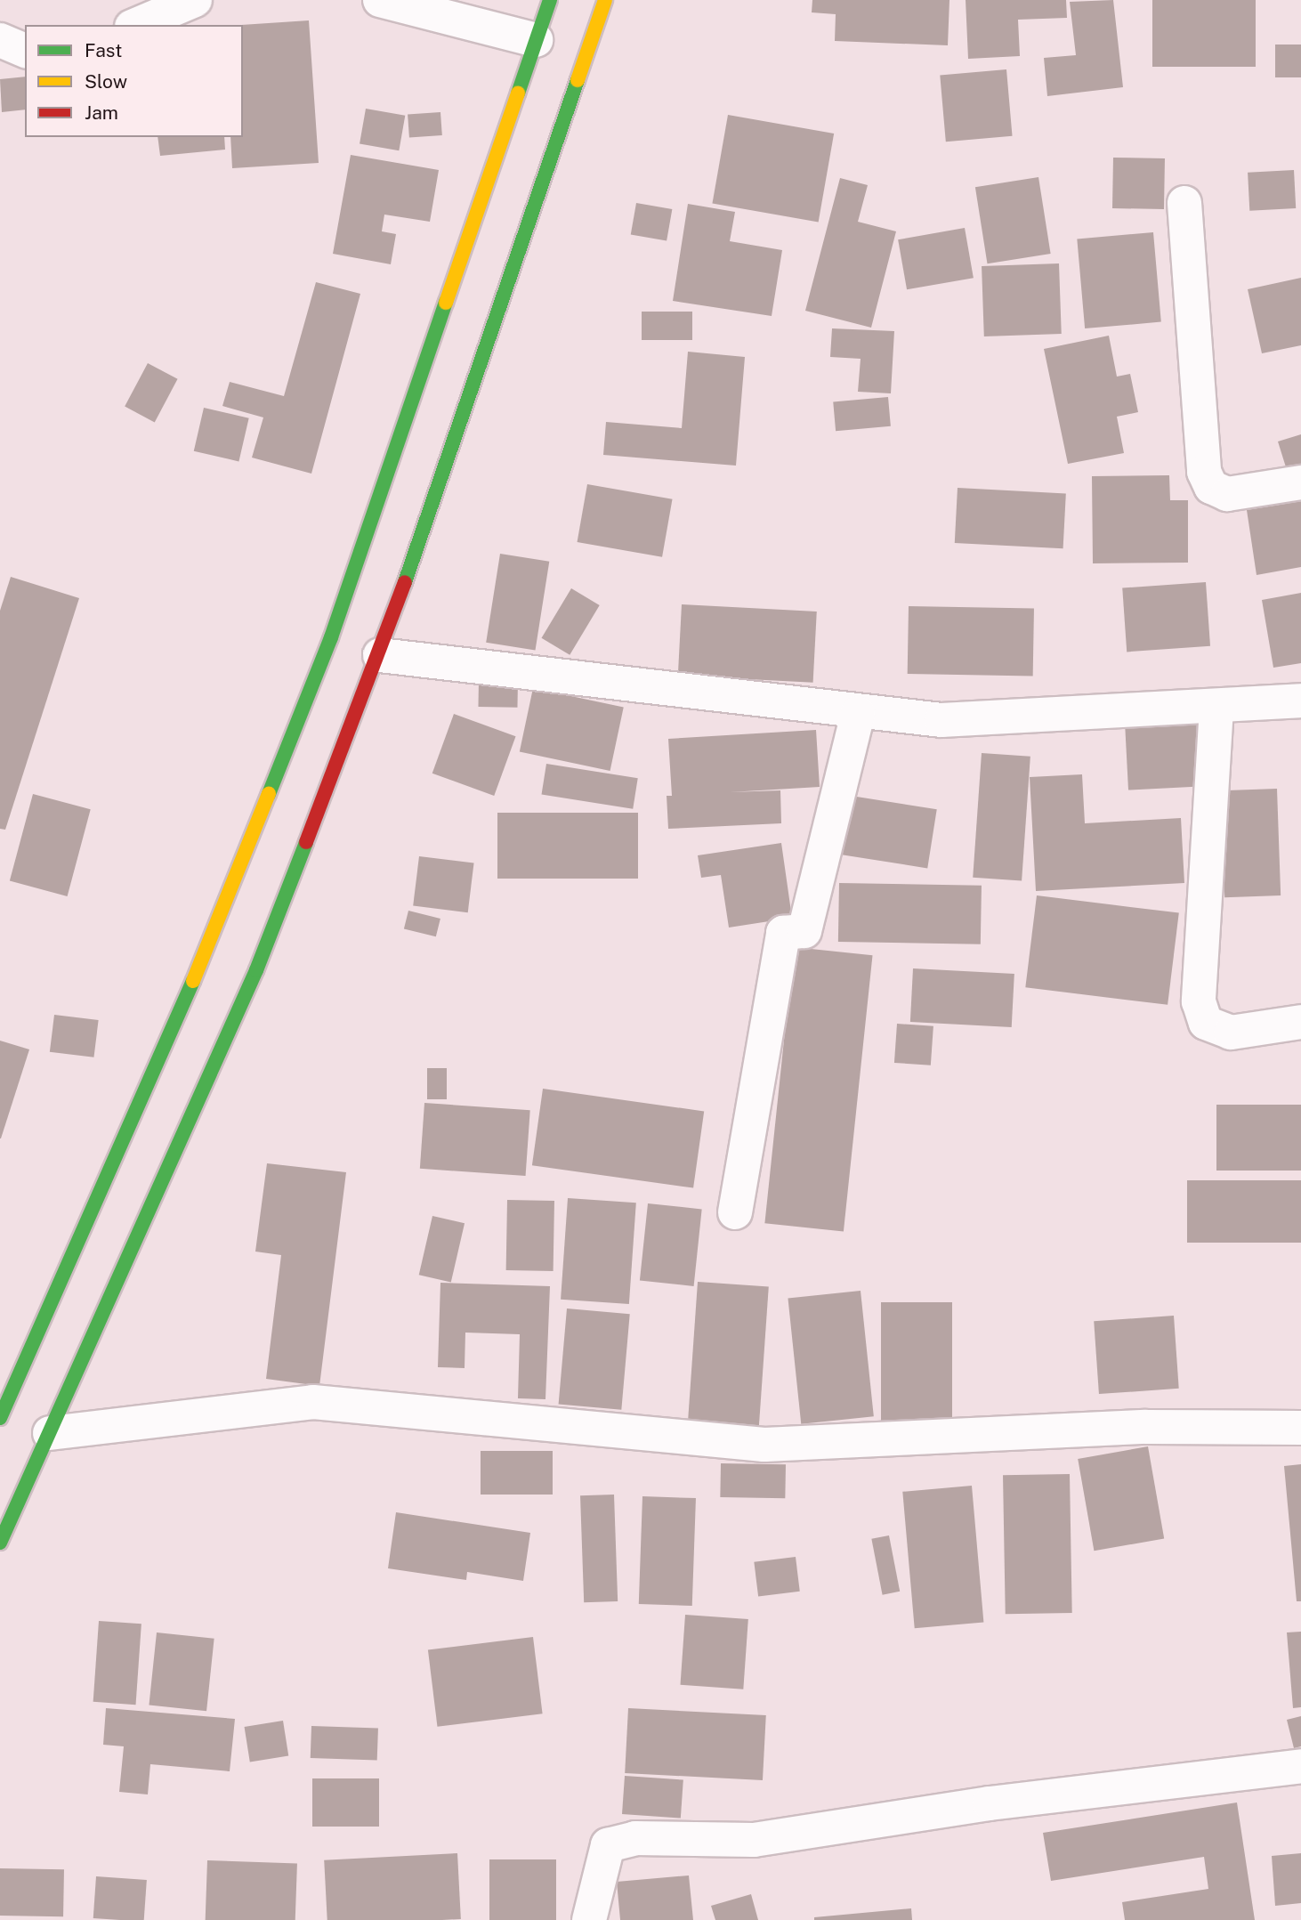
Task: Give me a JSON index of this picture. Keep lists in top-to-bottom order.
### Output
{
  "legend": ["Fast", "Slow", "Jam"]
}
